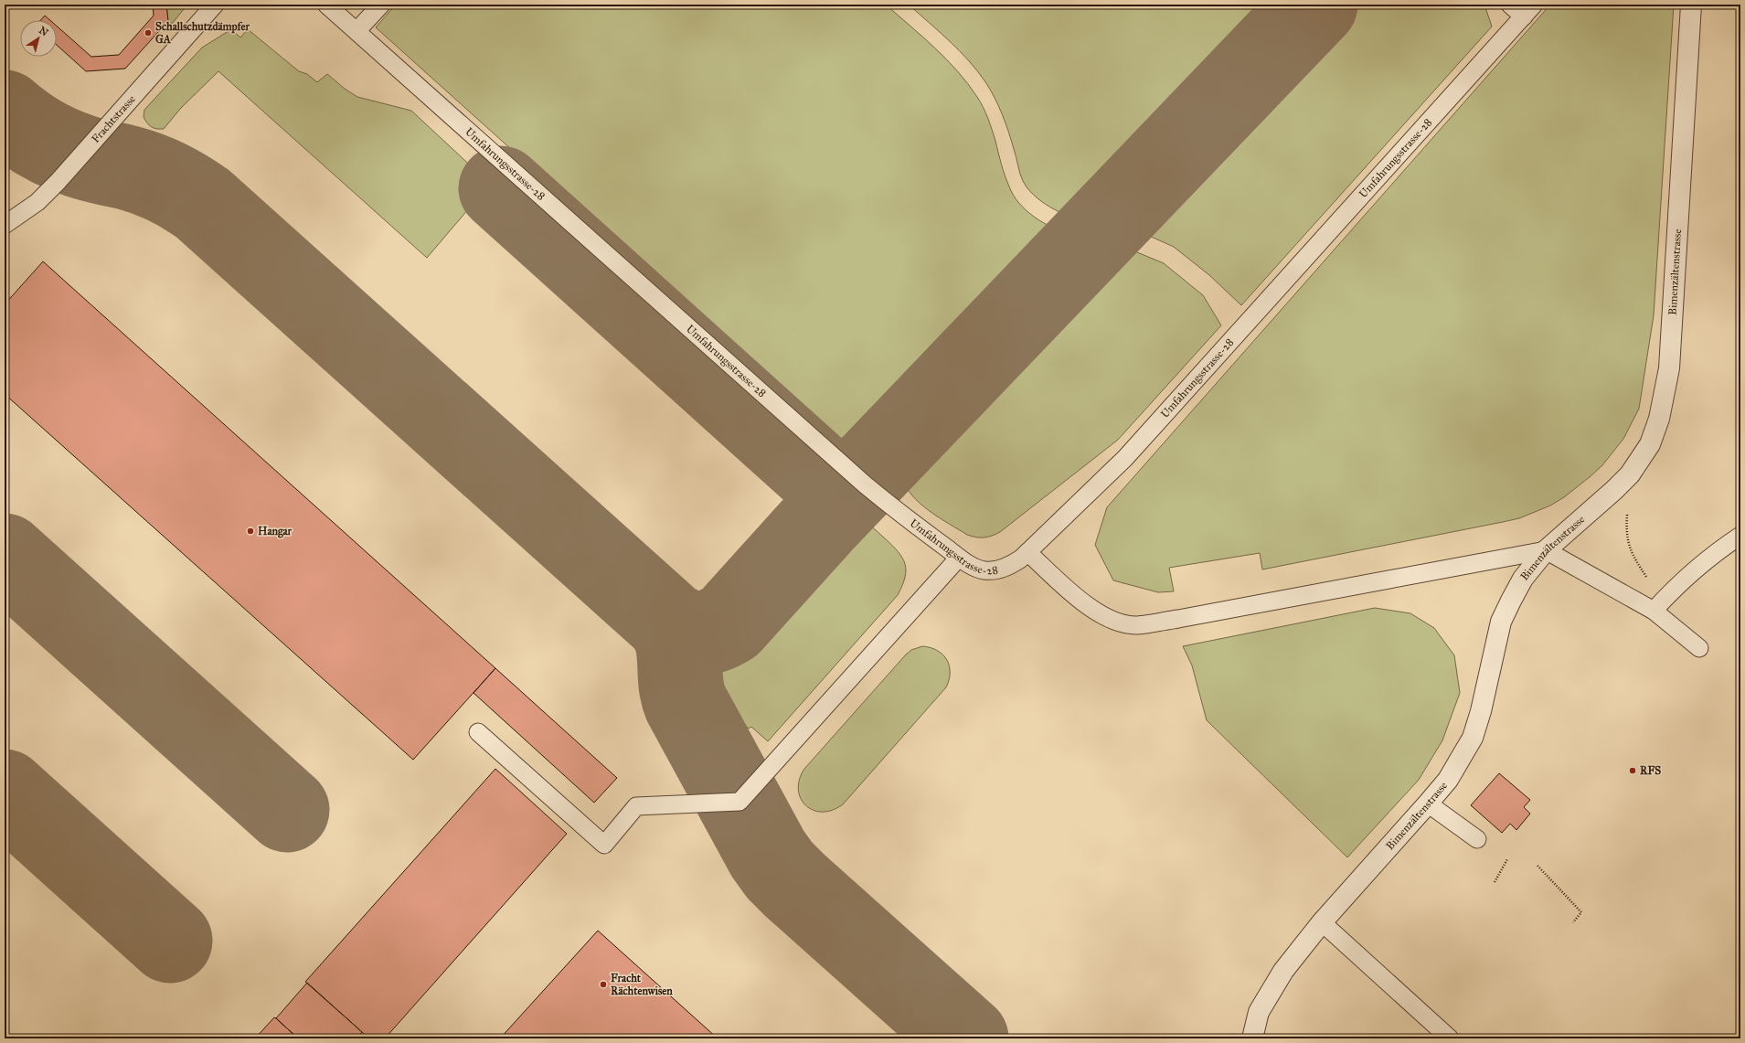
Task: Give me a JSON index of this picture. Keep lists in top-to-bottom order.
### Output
{
  "streets": {
    "street": ["Bimenzältenstrasse"],
    "lane": ["Frachtstrasse", "Umfahrungsstrasse-28"]
  },
  "places": [
    "Schallschutzdämpfer GA",
    "Hangar",
    "RFS",
    "Fracht Rächtenwisen"
  ],
  "north": "top right"
}
